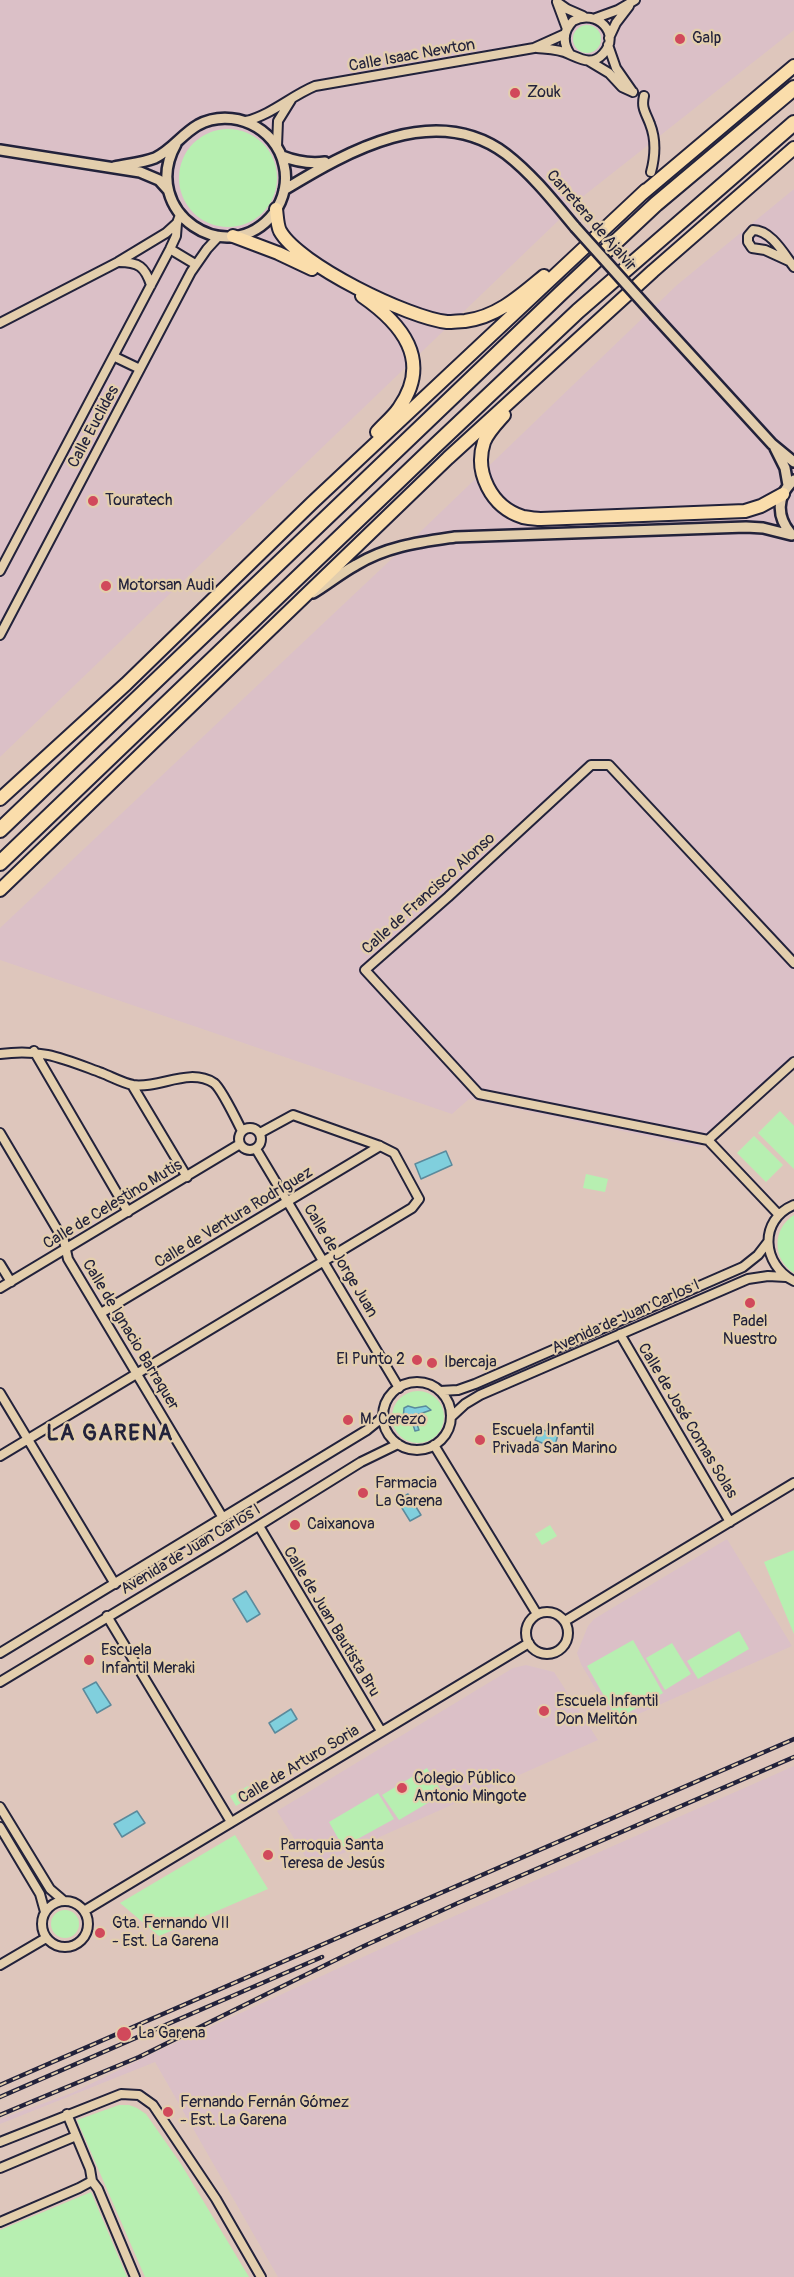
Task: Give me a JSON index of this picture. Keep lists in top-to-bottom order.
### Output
{
  "streets": {
    "street": [
      "Calle Isaac Newton",
      "Carretera de Ajalvir",
      "Calle Euclides",
      "Calle de Francisco Alonso",
      "Calle de Celestino Mutis",
      "Calle de Ventura Rodríguez",
      "Calle de Jorge Juan",
      "Avenida de Juan Carlos I",
      "Calle de Ignacio Barraquer",
      "Calle de José Comas Solas",
      "Calle de Juan Bautista Bru",
      "Calle de Arturo Soria"
    ]
  },
  "crossings": [
    ["Calle Isaac Newton", "Carretera de Ajalvir"],
    ["Calle Isaac Newton", "Calle Euclides"],
    ["Carretera de Ajalvir", "Calle Euclides"],
    ["Calle de Celestino Mutis", "Calle de Jorge Juan"],
    ["Calle de Celestino Mutis", "Calle de Ignacio Barraquer"],
    ["Calle de Ventura Rodríguez", "Calle de Jorge Juan"],
    ["Calle de Ventura Rodríguez", "Calle de Ignacio Barraquer"],
    ["Calle de Jorge Juan", "Avenida de Juan Carlos I"],
    ["Avenida de Juan Carlos I", "Calle de Ignacio Barraquer"],
    ["Avenida de Juan Carlos I", "Calle de José Comas Solas"],
    ["Avenida de Juan Carlos I", "Calle de Juan Bautista Bru"],
    ["Calle de Juan Bautista Bru", "Calle de Arturo Soria"]
  ],
  "districts": ["LA GARENA"],
  "places": [
    "Galp",
    "Zouk",
    "Touratech",
    "Motorsan Audi",
    "Padel Nuestro",
    "El Punto 2",
    "Ibercaja",
    "M. Cerezo",
    "Escuela Infantil Privada San Marino",
    "Farmacia La Garena",
    "Caixanova",
    "Escuela Infantil Meraki",
    "Escuela Infantil Don Melitón",
    "Colegio Público Antonio Mingote",
    "Parroquia Santa Teresa de Jesús",
    "Gta. Fernando VII - Est. La Garena",
    "La Garena",
    "Fernando Fernán Gómez - Est. La Garena"
  ]
}
